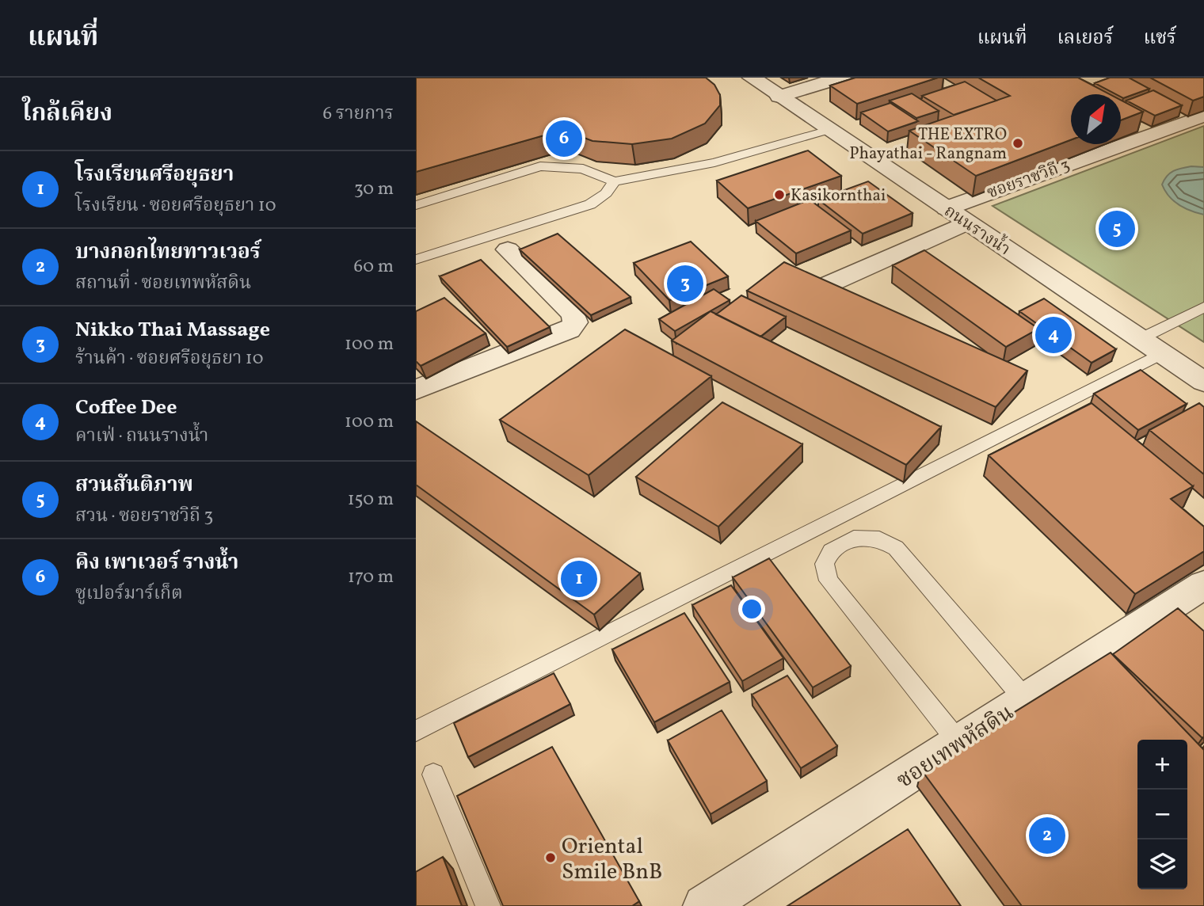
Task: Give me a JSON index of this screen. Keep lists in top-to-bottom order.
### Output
{
  "streets": {
    "street": ["ซอยราชวิถี 3", "ถนนรางน้ำ", "ซอยเทพหัสดิน"]
  },
  "crossings": [
    ["ซอยราชวิถี 3", "ถนนรางน้ำ"]
  ],
  "places": ["THE EXTRO Phayathai - Rangnam", "Kasikornthai", "Oriental Smile BnB"],
  "north": "top right",
  "page": {
    "header": "แผนที่",
    "nav": ["แผนที่", "เลเยอร์", "แชร์"],
    "heading": ["ใกล้เคียง", "6 รายการ"],
    "pins": [
      "6",
      "5",
      "3",
      "4",
      "1",
      "2"
    ],
    "list": [
      {
        "mark": "1",
        "name": "โรงเรียนศรีอยุธยา",
        "note": "โรงเรียน · ซอยศรีอยุธยา 10",
        "value": "30 m"
      },
      {
        "mark": "2",
        "name": "บางกอกไทยทาวเวอร์",
        "note": "สถานที่ · ซอยเทพหัสดิน",
        "value": "60 m"
      },
      {
        "mark": "3",
        "name": "Nikko Thai Massage",
        "note": "ร้านค้า · ซอยศรีอยุธยา 10",
        "value": "100 m"
      },
      {
        "mark": "4",
        "name": "Coffee Dee",
        "note": "คาเฟ่ · ถนนรางน้ำ",
        "value": "100 m"
      },
      {
        "mark": "5",
        "name": "สวนสันติภาพ",
        "note": "สวน · ซอยราชวิถี 3",
        "value": "150 m"
      },
      {
        "mark": "6",
        "name": "คิง เพาเวอร์ รางน้ำ",
        "note": "ซูเปอร์มาร์เก็ต",
        "value": "170 m"
      }
    ],
    "map_buttons": ["+", "−"]
  }
}
